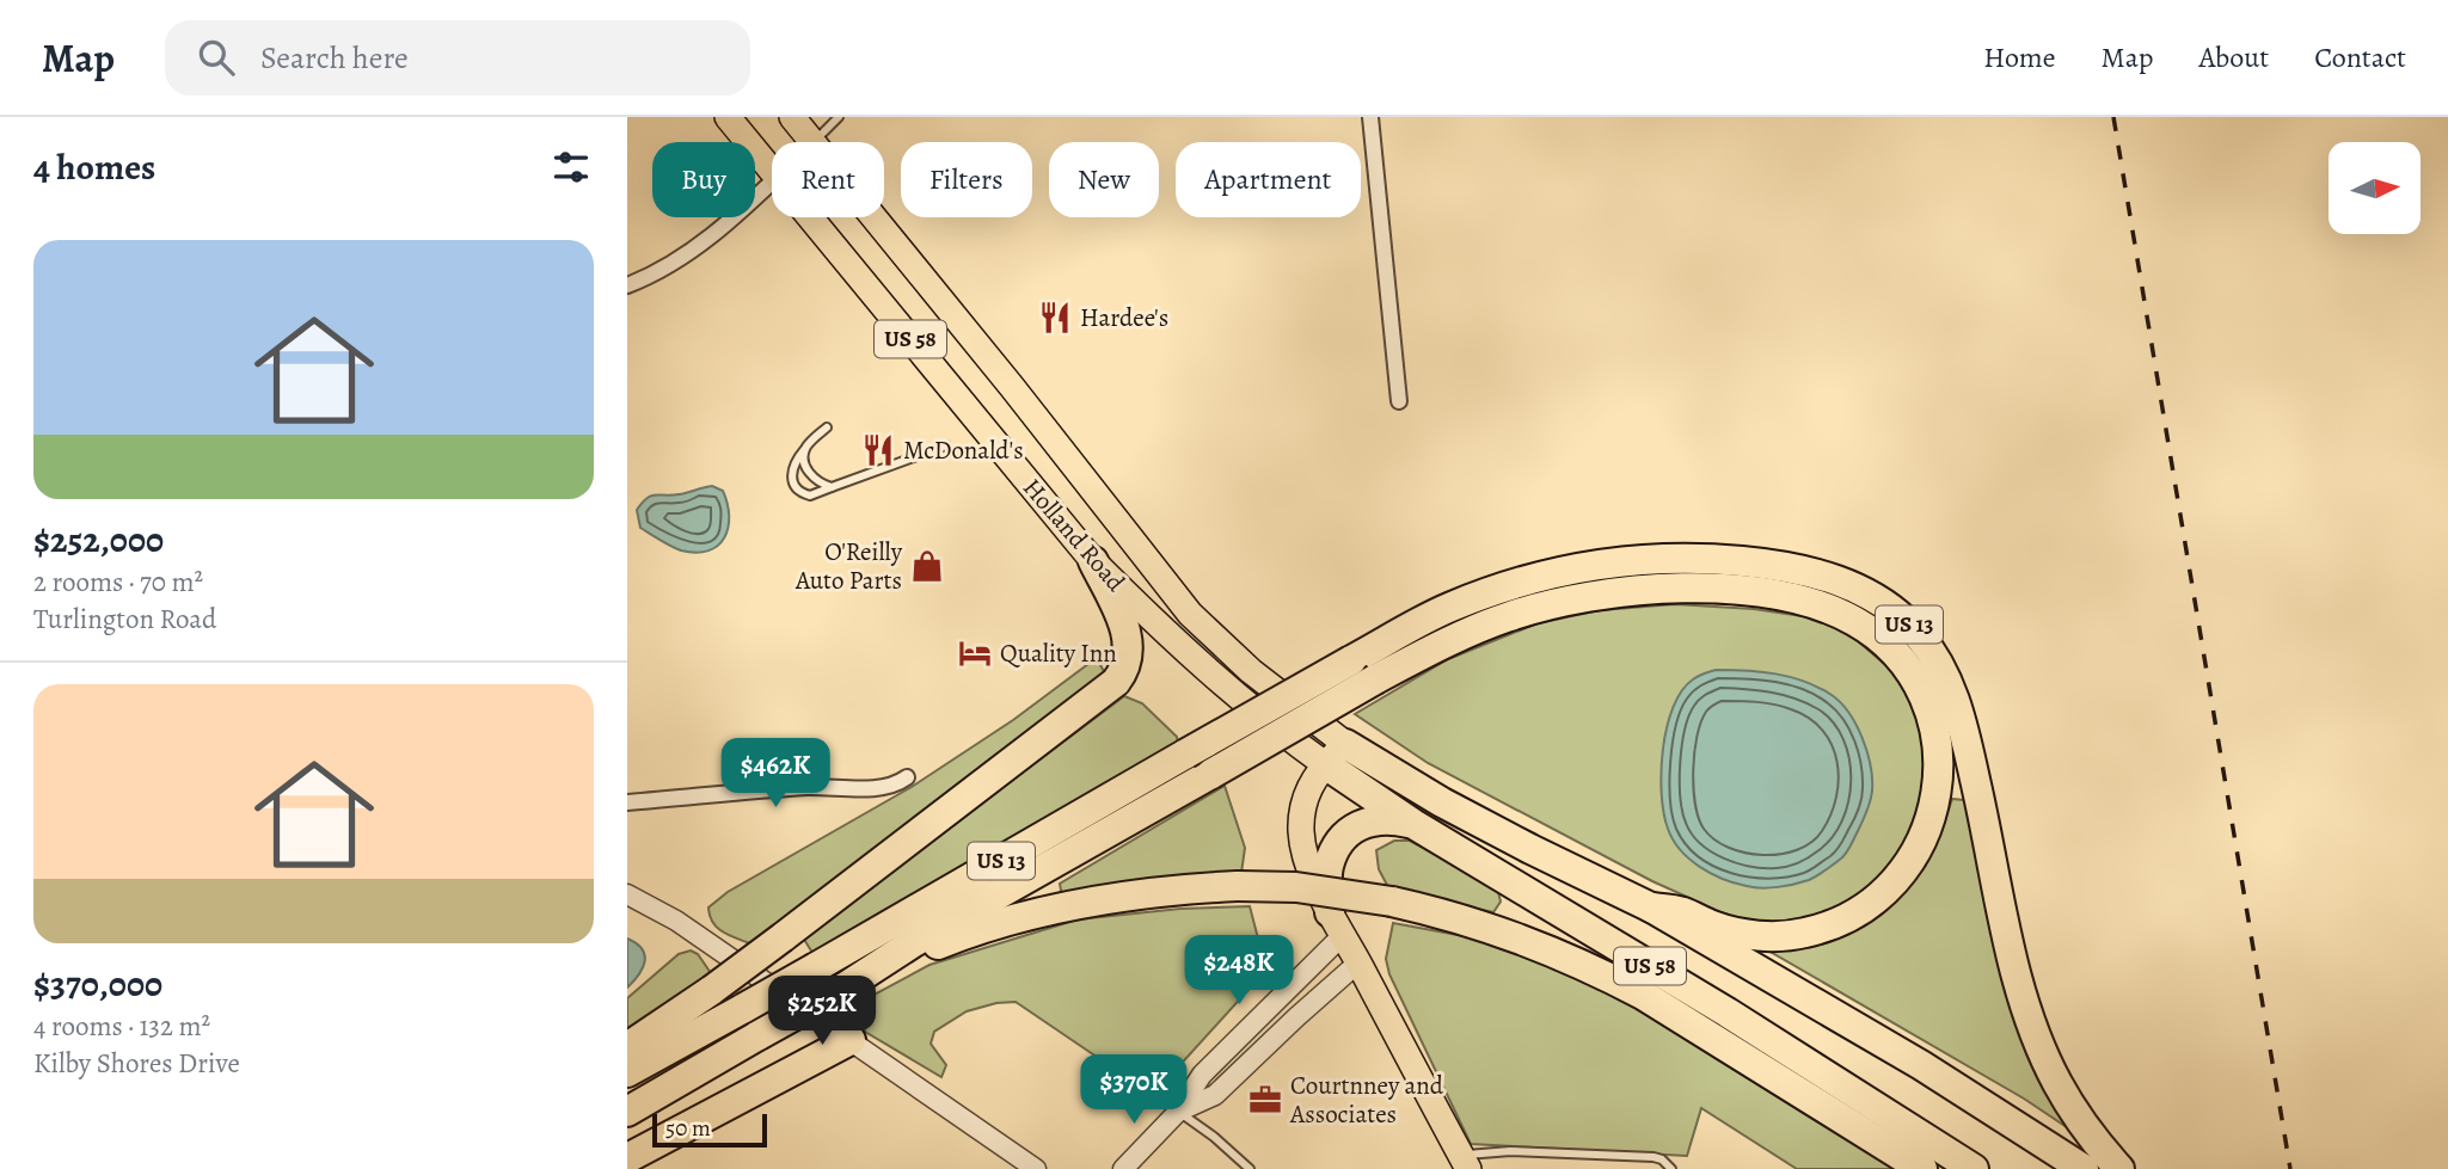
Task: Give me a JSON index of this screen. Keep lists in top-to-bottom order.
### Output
{
  "streets": {
    "highway": ["US 58", "US 13"],
    "main road": ["Holland Road"]
  },
  "crossings": [
    ["US 58", "Holland Road"]
  ],
  "places": {
    "restaurant": ["Hardee's", "McDonald's"],
    "shop": ["O'Reilly Auto Parts"],
    "hotel": ["Quality Inn"],
    "office": ["Courtnney and Associates"]
  },
  "scale_bar": "50 m",
  "north": "right",
  "page": {
    "header": "Map",
    "search": "Search here",
    "nav": [
      "Home",
      "Map",
      "About",
      "Contact"
    ],
    "heading": "4 homes",
    "chip": [
      "Buy",
      "Rent",
      "Filters",
      "New",
      "Apartment"
    ],
    "list": [
      {
        "name": "$252,000",
        "note": "2 rooms · 70 m² · Turlington Road"
      },
      {
        "name": "$370,000",
        "note": "4 rooms · 132 m² · Kilby Shores Drive"
      }
    ],
    "price": [
      "$462K",
      "$248K",
      "$252K",
      "$370K"
    ],
    "scale": "50 m"
  }
}
